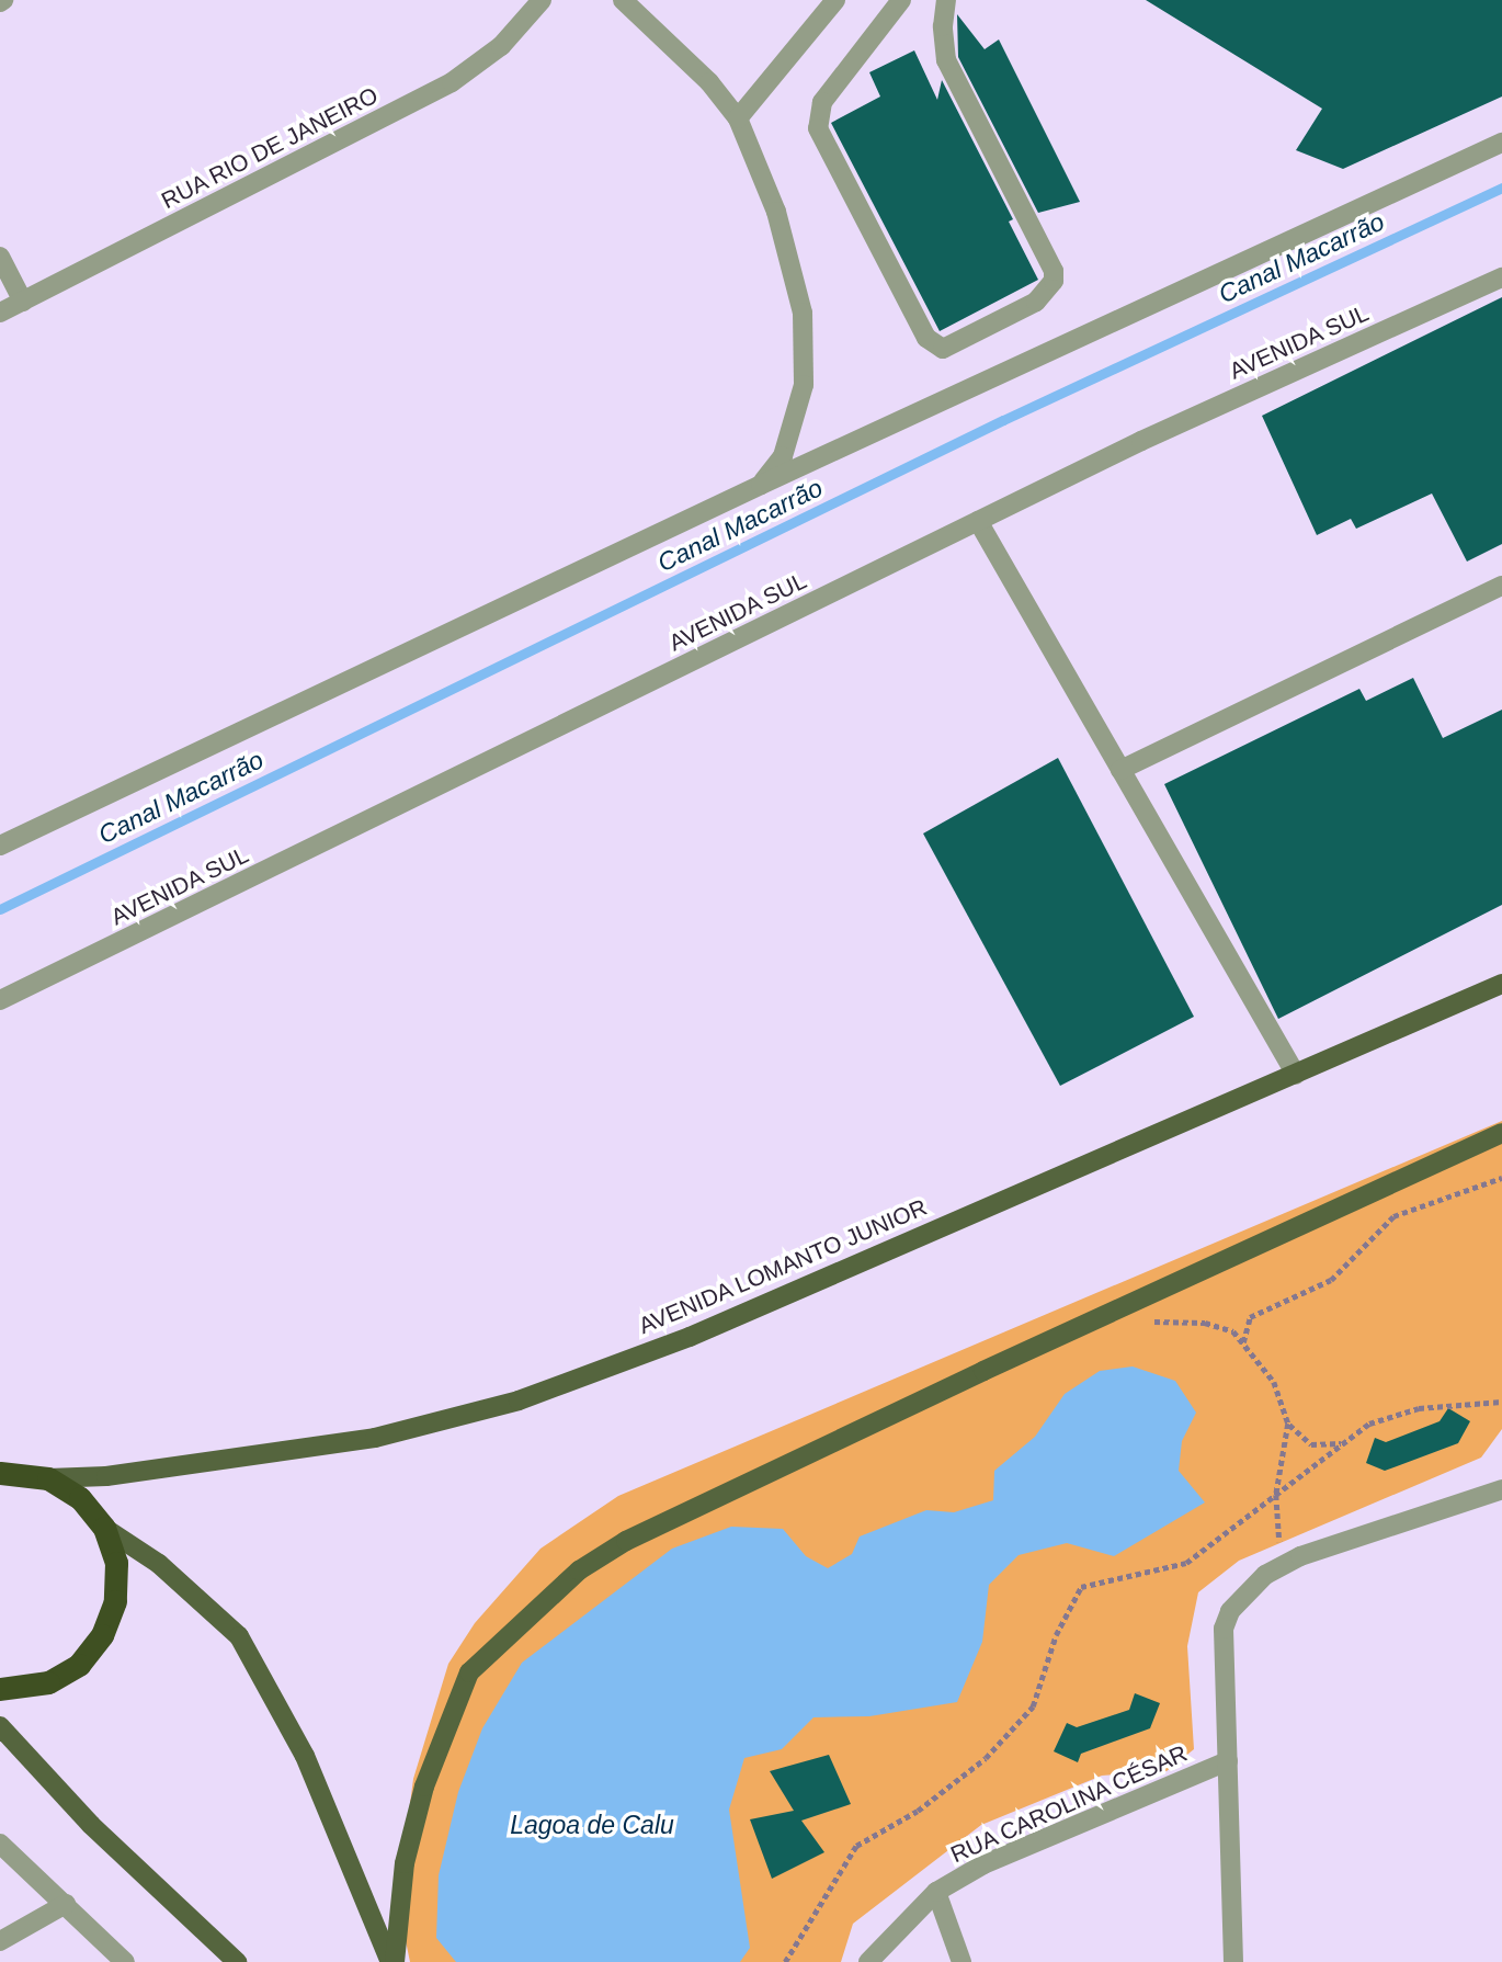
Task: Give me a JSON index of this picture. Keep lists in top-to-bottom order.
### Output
{
  "streets": {
    "main road": ["AVENIDA LOMANTO JUNIOR"],
    "street": ["RUA RIO DE JANEIRO", "AVENIDA SUL", "RUA CAROLINA CÉSAR"]
  },
  "water": ["Canal Macarrão", "Lagoa de Calu"]
}
